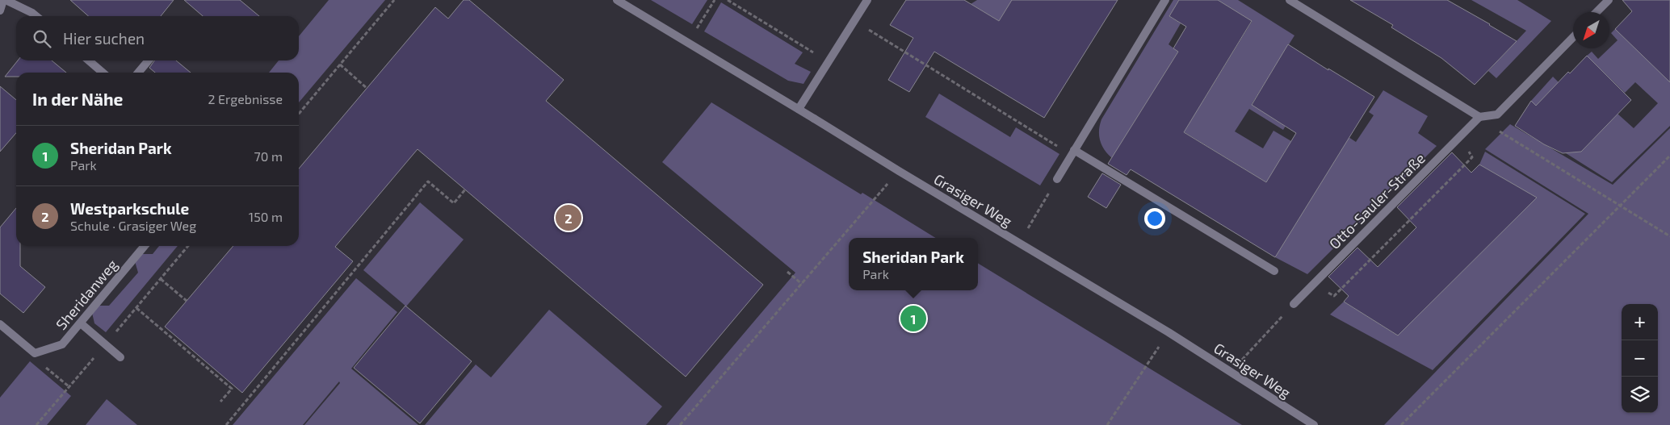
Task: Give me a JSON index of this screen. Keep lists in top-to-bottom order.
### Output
{
  "streets": {
    "street": ["Grasiger Weg", "Otto-Sauler-Straße", "Sheridanweg"]
  },
  "north": "bottom left",
  "page": {
    "search": "Hier suchen",
    "heading": ["In der Nähe", "2 Ergebnisse"],
    "list": [
      {
        "mark": "1",
        "name": "Sheridan Park",
        "note": "Park",
        "value": "70 m"
      },
      {
        "mark": "2",
        "name": "Westparkschule",
        "note": "Schule · Grasiger Weg",
        "value": "150 m"
      }
    ],
    "pins": ["2", "1"],
    "popup": ["Sheridan Park", "Park"],
    "map_buttons": ["+", "−"]
  }
}
